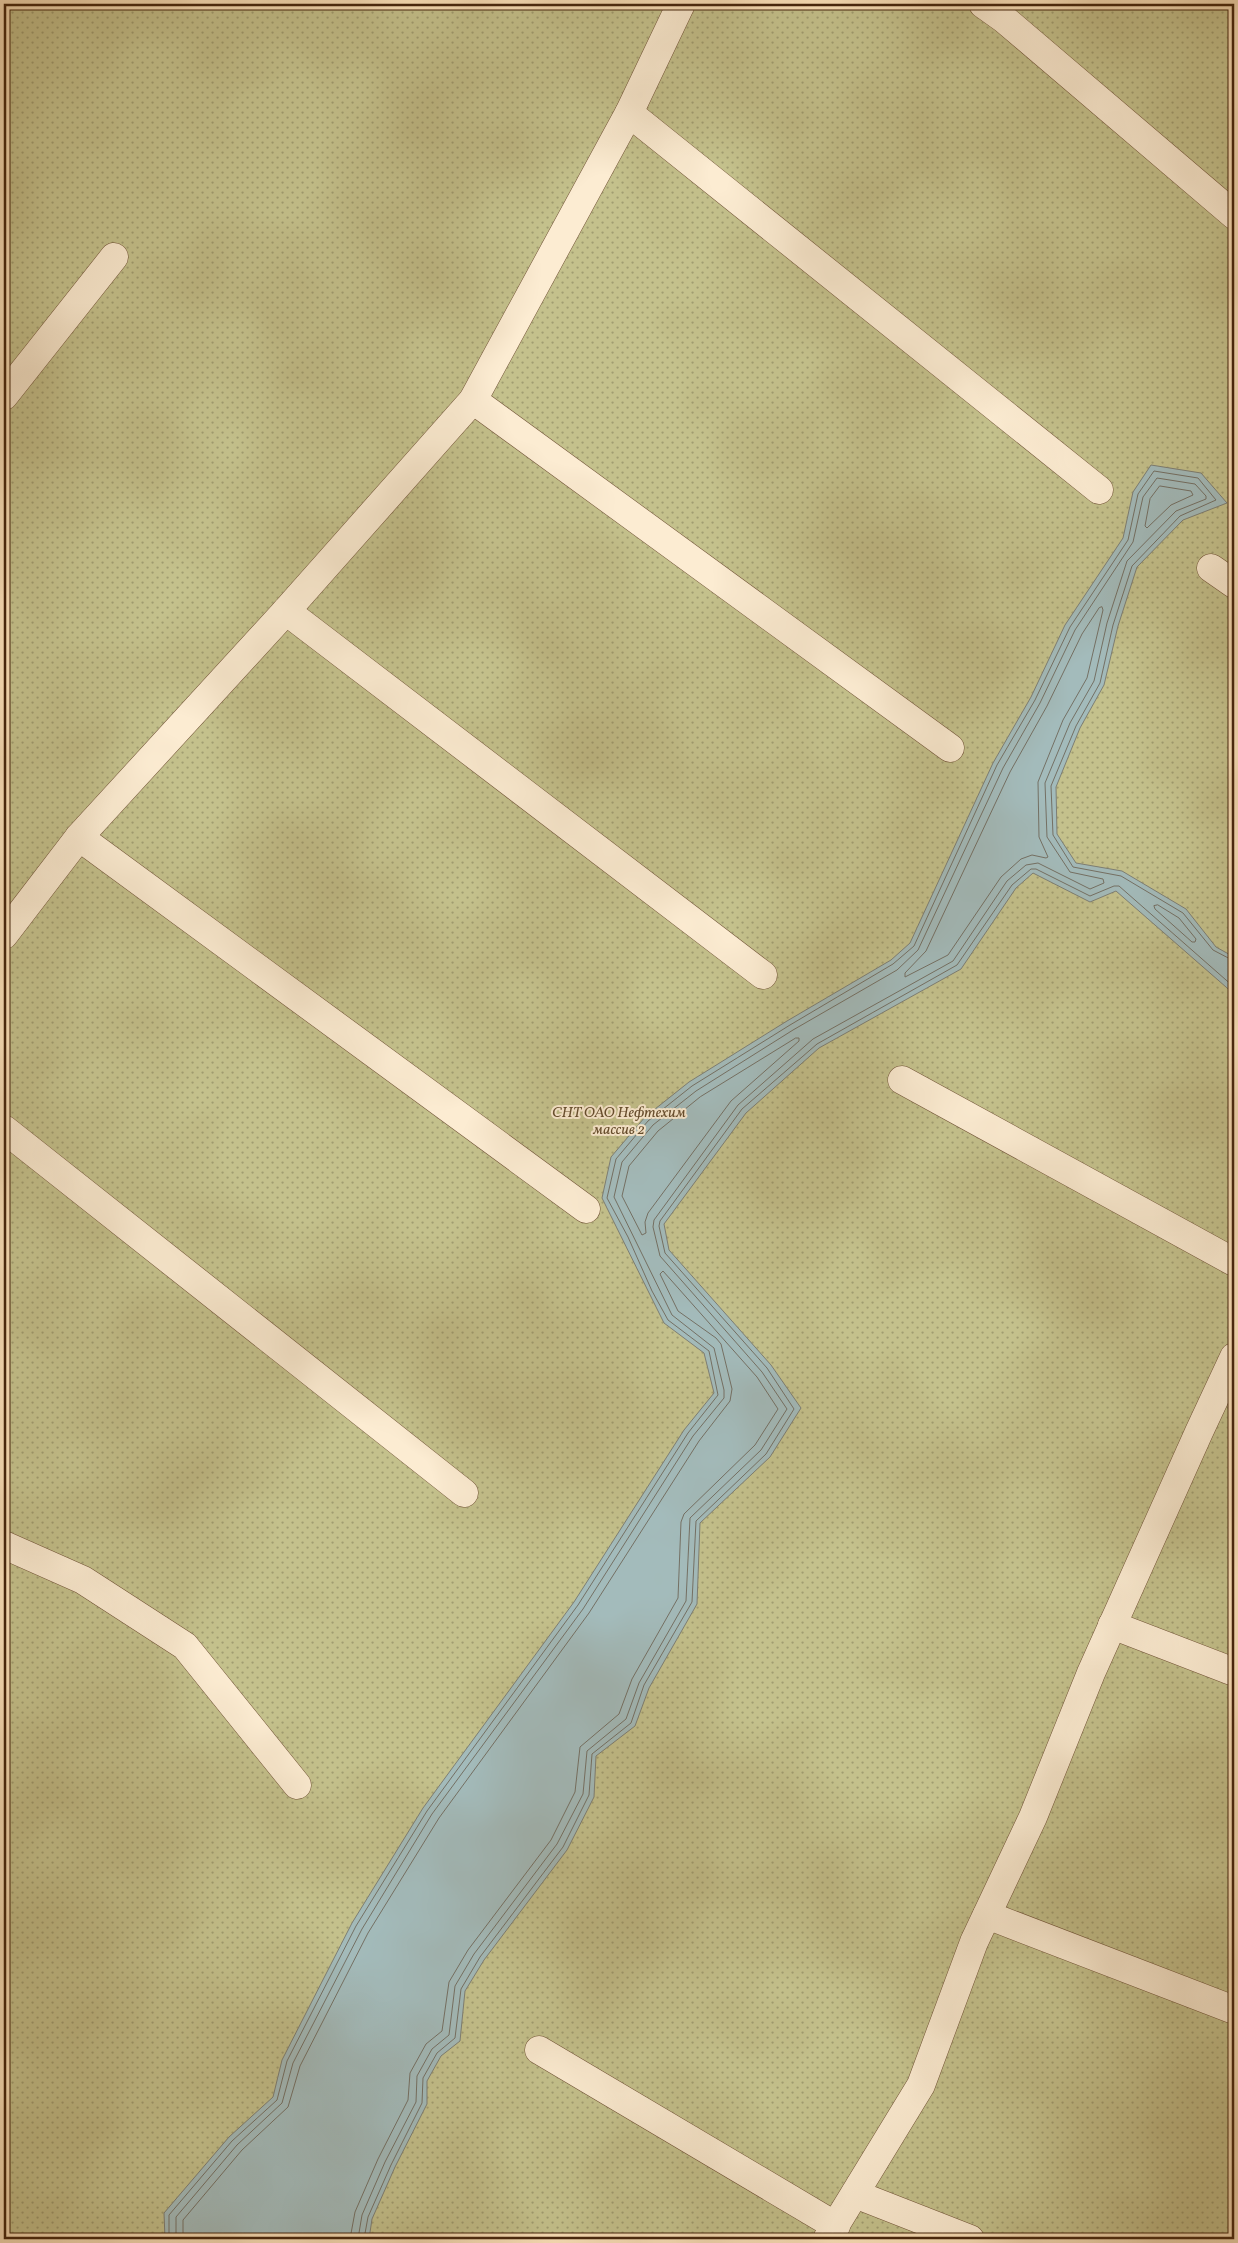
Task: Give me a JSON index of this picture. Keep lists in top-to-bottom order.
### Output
{
  "parks": ["СНТ ОАО Нефтехим массив 2"]
}
